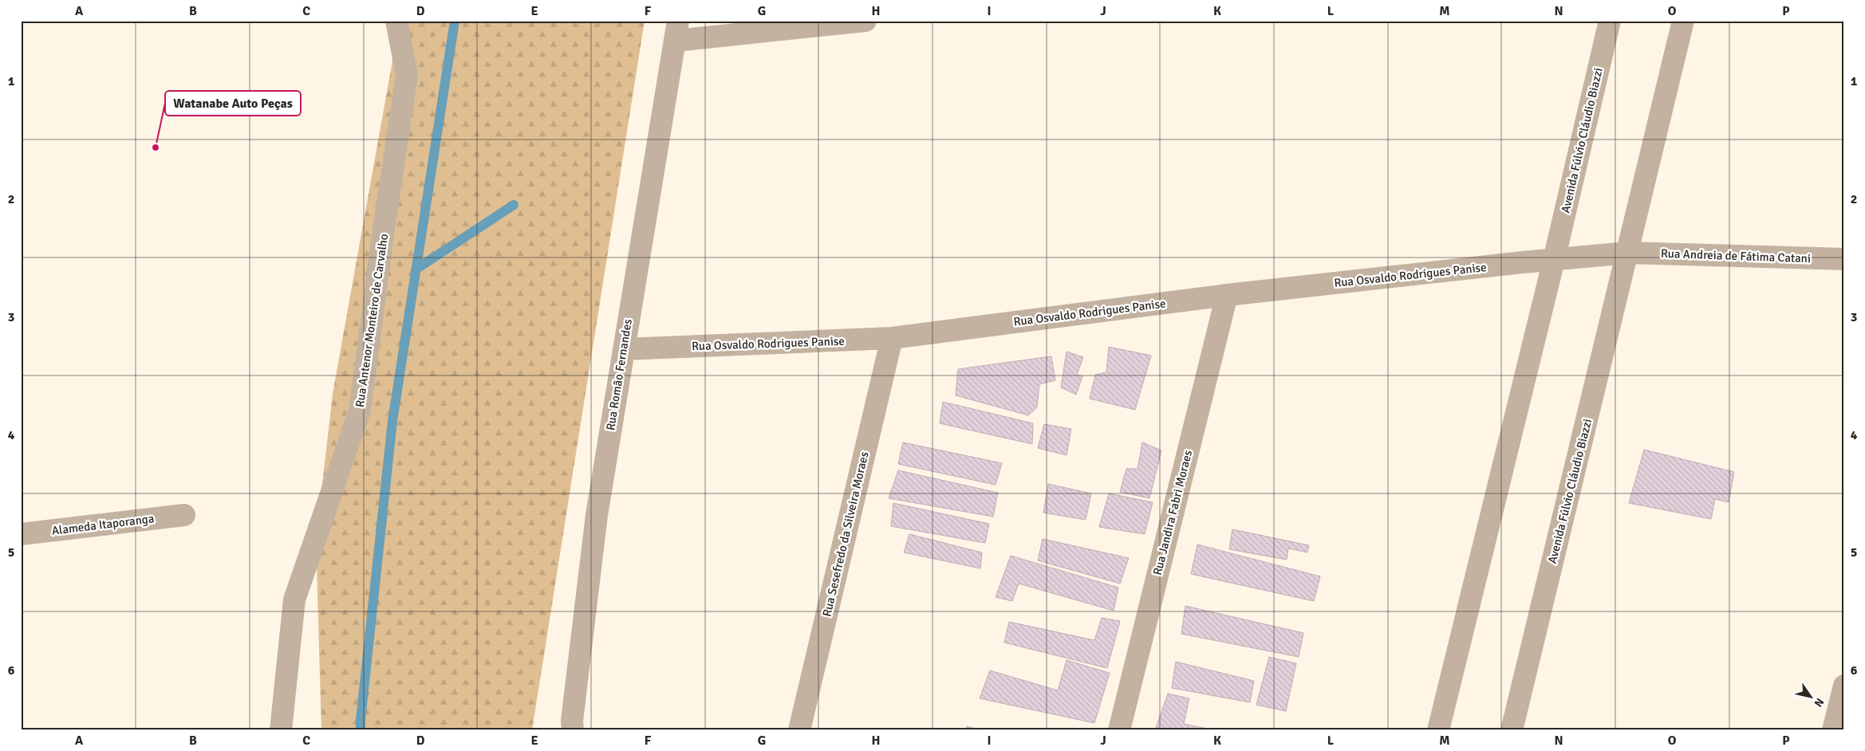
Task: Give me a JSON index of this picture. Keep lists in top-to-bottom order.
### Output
{
  "streets": {
    "street": [
      "Avenida Fúlvio Cláudio Biazzi",
      "Rua Andreia de Fátima Catani",
      "Rua Osvaldo Rodrigues Panise",
      "Rua Antenor Monteiro de Carvalho",
      "Rua Romão Fernandes",
      "Rua Jandira Fabri Moraes",
      "Alameda Itaporanga",
      "Rua Sesefredo da Silveira Moraes"
    ]
  },
  "crossings": [
    ["Avenida Fúlvio Cláudio Biazzi", "Rua Andreia de Fátima Catani"],
    ["Avenida Fúlvio Cláudio Biazzi", "Rua Osvaldo Rodrigues Panise"],
    ["Rua Osvaldo Rodrigues Panise", "Rua Romão Fernandes"],
    ["Rua Osvaldo Rodrigues Panise", "Rua Jandira Fabri Moraes"],
    ["Rua Osvaldo Rodrigues Panise", "Rua Sesefredo da Silveira Moraes"]
  ],
  "places": ["Watanabe Auto Peças"],
  "north": "bottom right",
  "grid": {
    "columns": [
      "A",
      "B",
      "C",
      "D",
      "E",
      "F",
      "G",
      "H",
      "I",
      "J",
      "K",
      "L",
      "M",
      "N",
      "O",
      "P"
    ],
    "rows": [
      "1",
      "2",
      "3",
      "4",
      "5",
      "6"
    ]
  }
}
